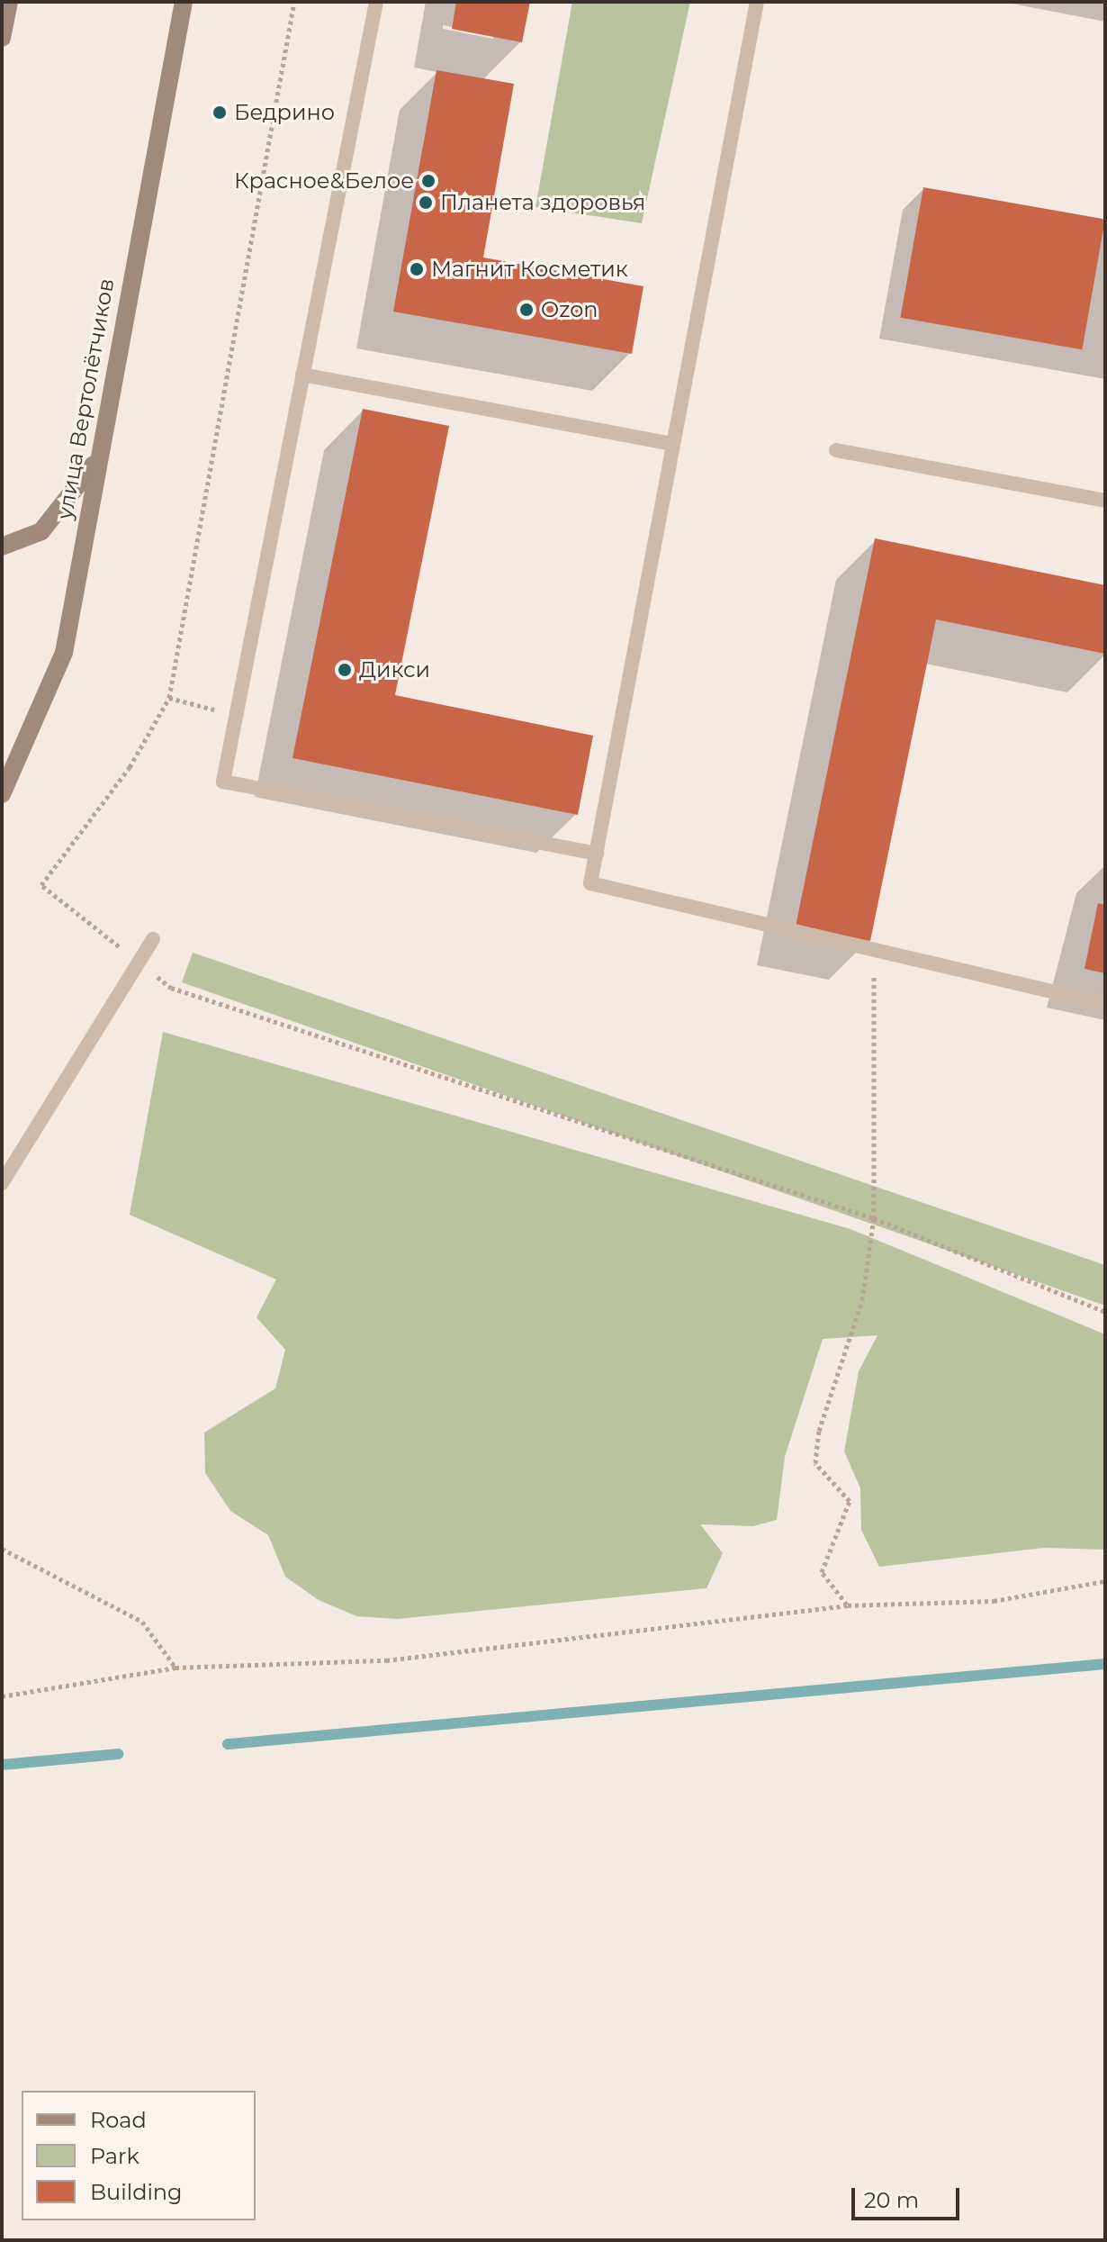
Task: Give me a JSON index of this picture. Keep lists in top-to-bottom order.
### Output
{
  "streets": {
    "main road": ["улица Вертолётчиков"]
  },
  "places": [
    "Бедрино",
    "Красное&Белое",
    "Планета здоровья",
    "Магнит Косметик",
    "Ozon",
    "Дикси"
  ],
  "legend": ["Road", "Park", "Building"],
  "scale_bar": "20 m"
}
